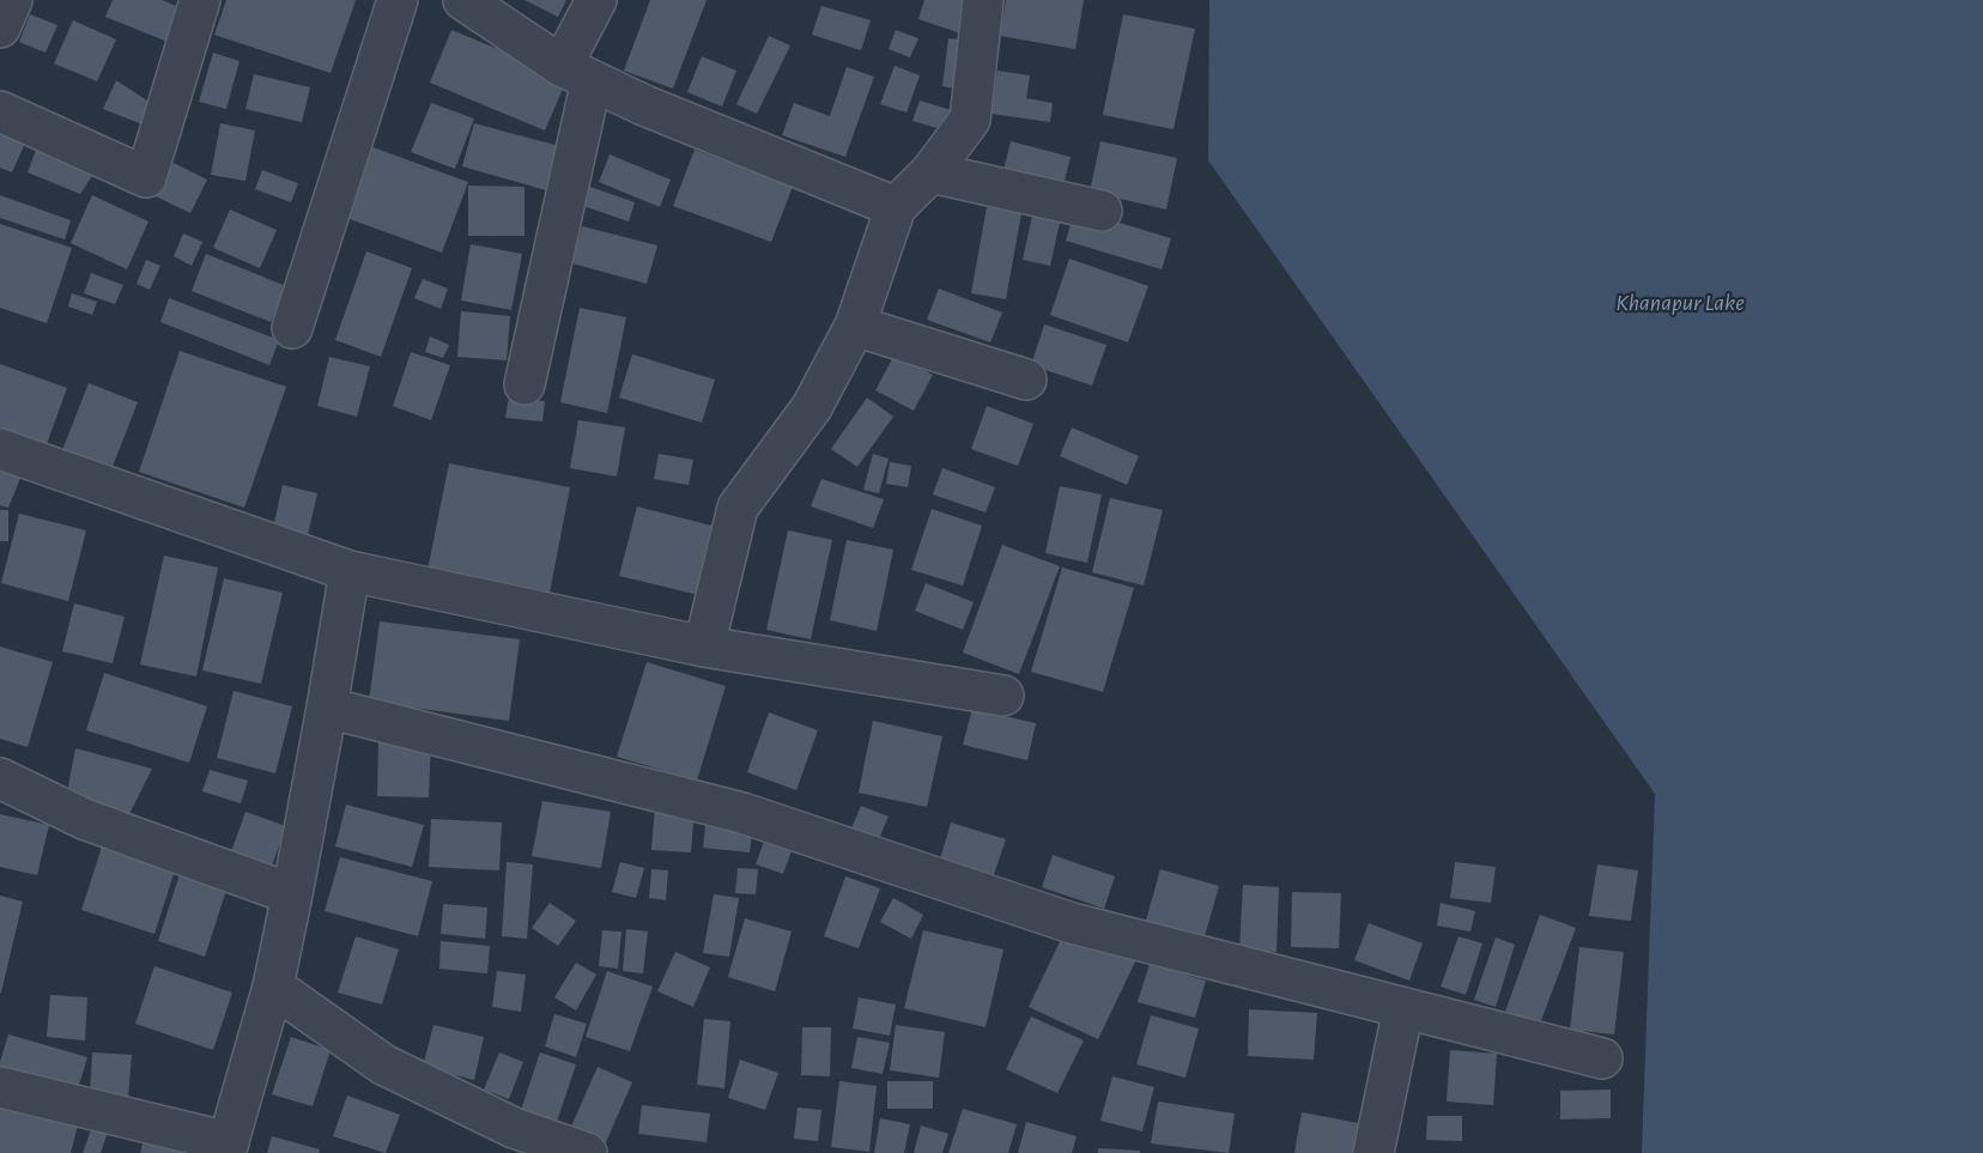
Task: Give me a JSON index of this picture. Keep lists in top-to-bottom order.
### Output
{
  "water": ["Khanapur Lake"]
}
